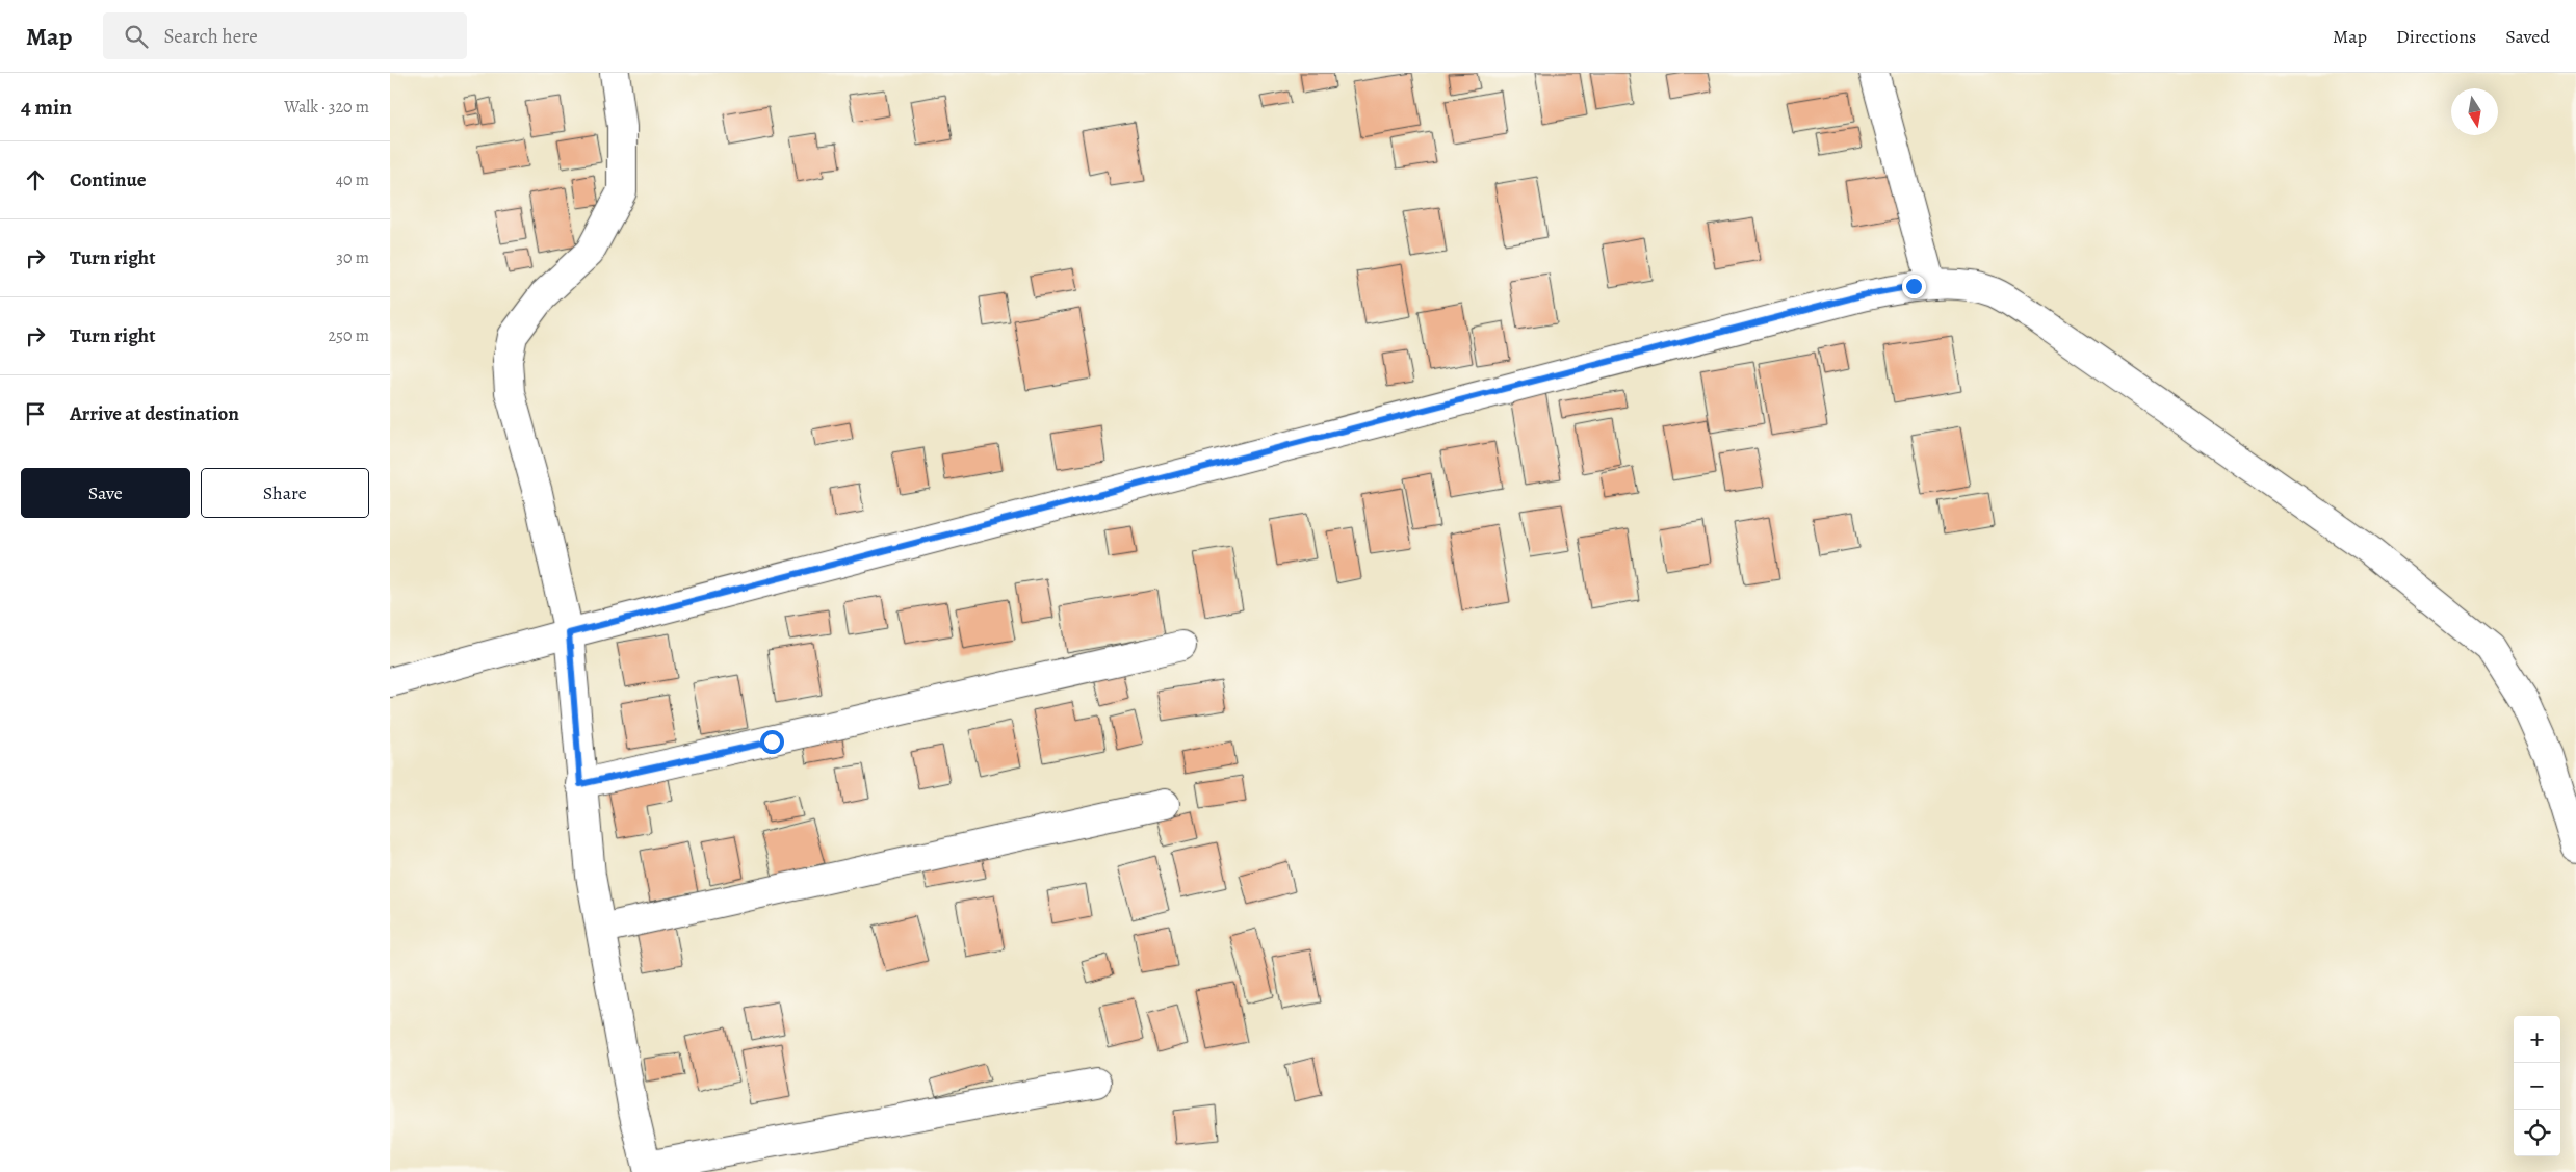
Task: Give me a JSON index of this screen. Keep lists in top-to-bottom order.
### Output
{
  "north": "bottom",
  "page": {
    "header": "Map",
    "search": "Search here",
    "nav": ["Map", "Directions", "Saved"],
    "heading": ["4 min", "Walk · 320 m"],
    "list": [
      ["Continue", "40 m"],
      ["Turn right", "30 m"],
      ["Turn right", "250 m"],
      "Arrive at destination"
    ],
    "buttons": ["Save", "Share"],
    "map_buttons": ["+", "−"]
  }
}
